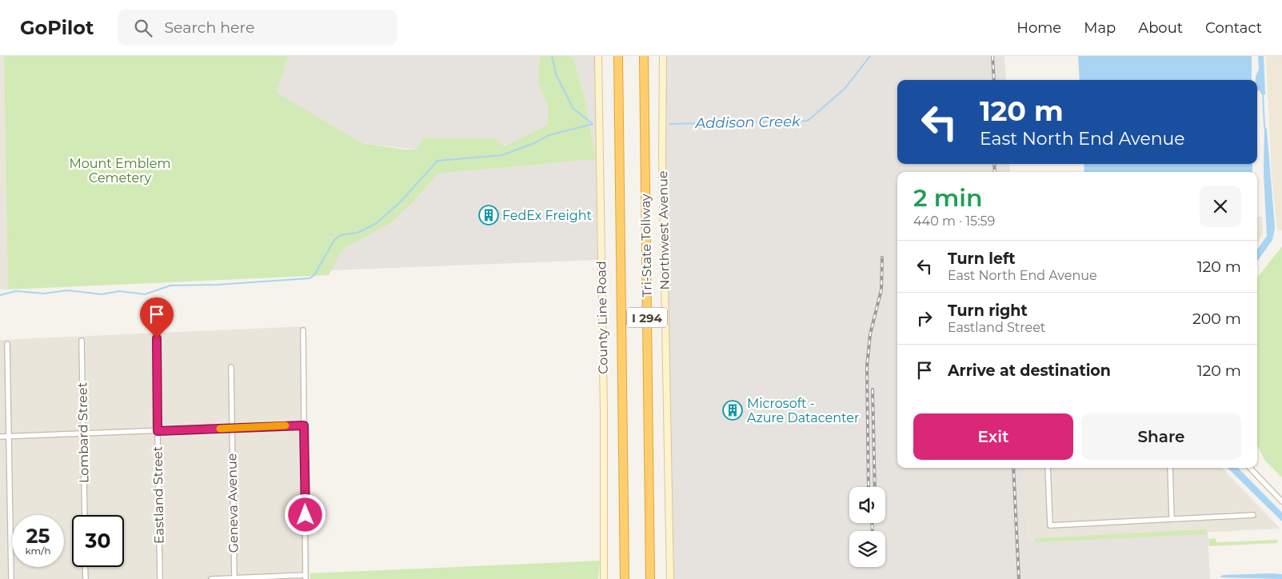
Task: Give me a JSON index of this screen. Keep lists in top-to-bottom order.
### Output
{
  "streets": {
    "highway": ["Tri-State Tollway", "I 294"],
    "street": [
      "Northwest Avenue",
      "County Line Road",
      "Lombard Street",
      "Eastland Street",
      "Geneva Avenue"
    ]
  },
  "water": ["Addison Creek"],
  "parks": ["Mount Emblem Cemetery"],
  "places": {
    "building": ["FedEx Freight", "Microsoft - Azure Datacenter"]
  },
  "page": {
    "header": "GoPilot",
    "search": "Search here",
    "nav": [
      "Home",
      "Map",
      "About",
      "Contact"
    ],
    "turn": ["120 m", "East North End Avenue"],
    "heading": ["2 min", "440 m · 15:59"],
    "list": [
      {
        "name": "Turn left",
        "note": "East North End Avenue",
        "value": "120 m"
      },
      {
        "name": "Turn right",
        "note": "Eastland Street",
        "value": "200 m"
      },
      {
        "name": "Arrive at destination",
        "value": "120 m"
      }
    ],
    "buttons": ["Exit", "Share"],
    "speed": "25 km/h",
    "limit": "30"
  }
}
